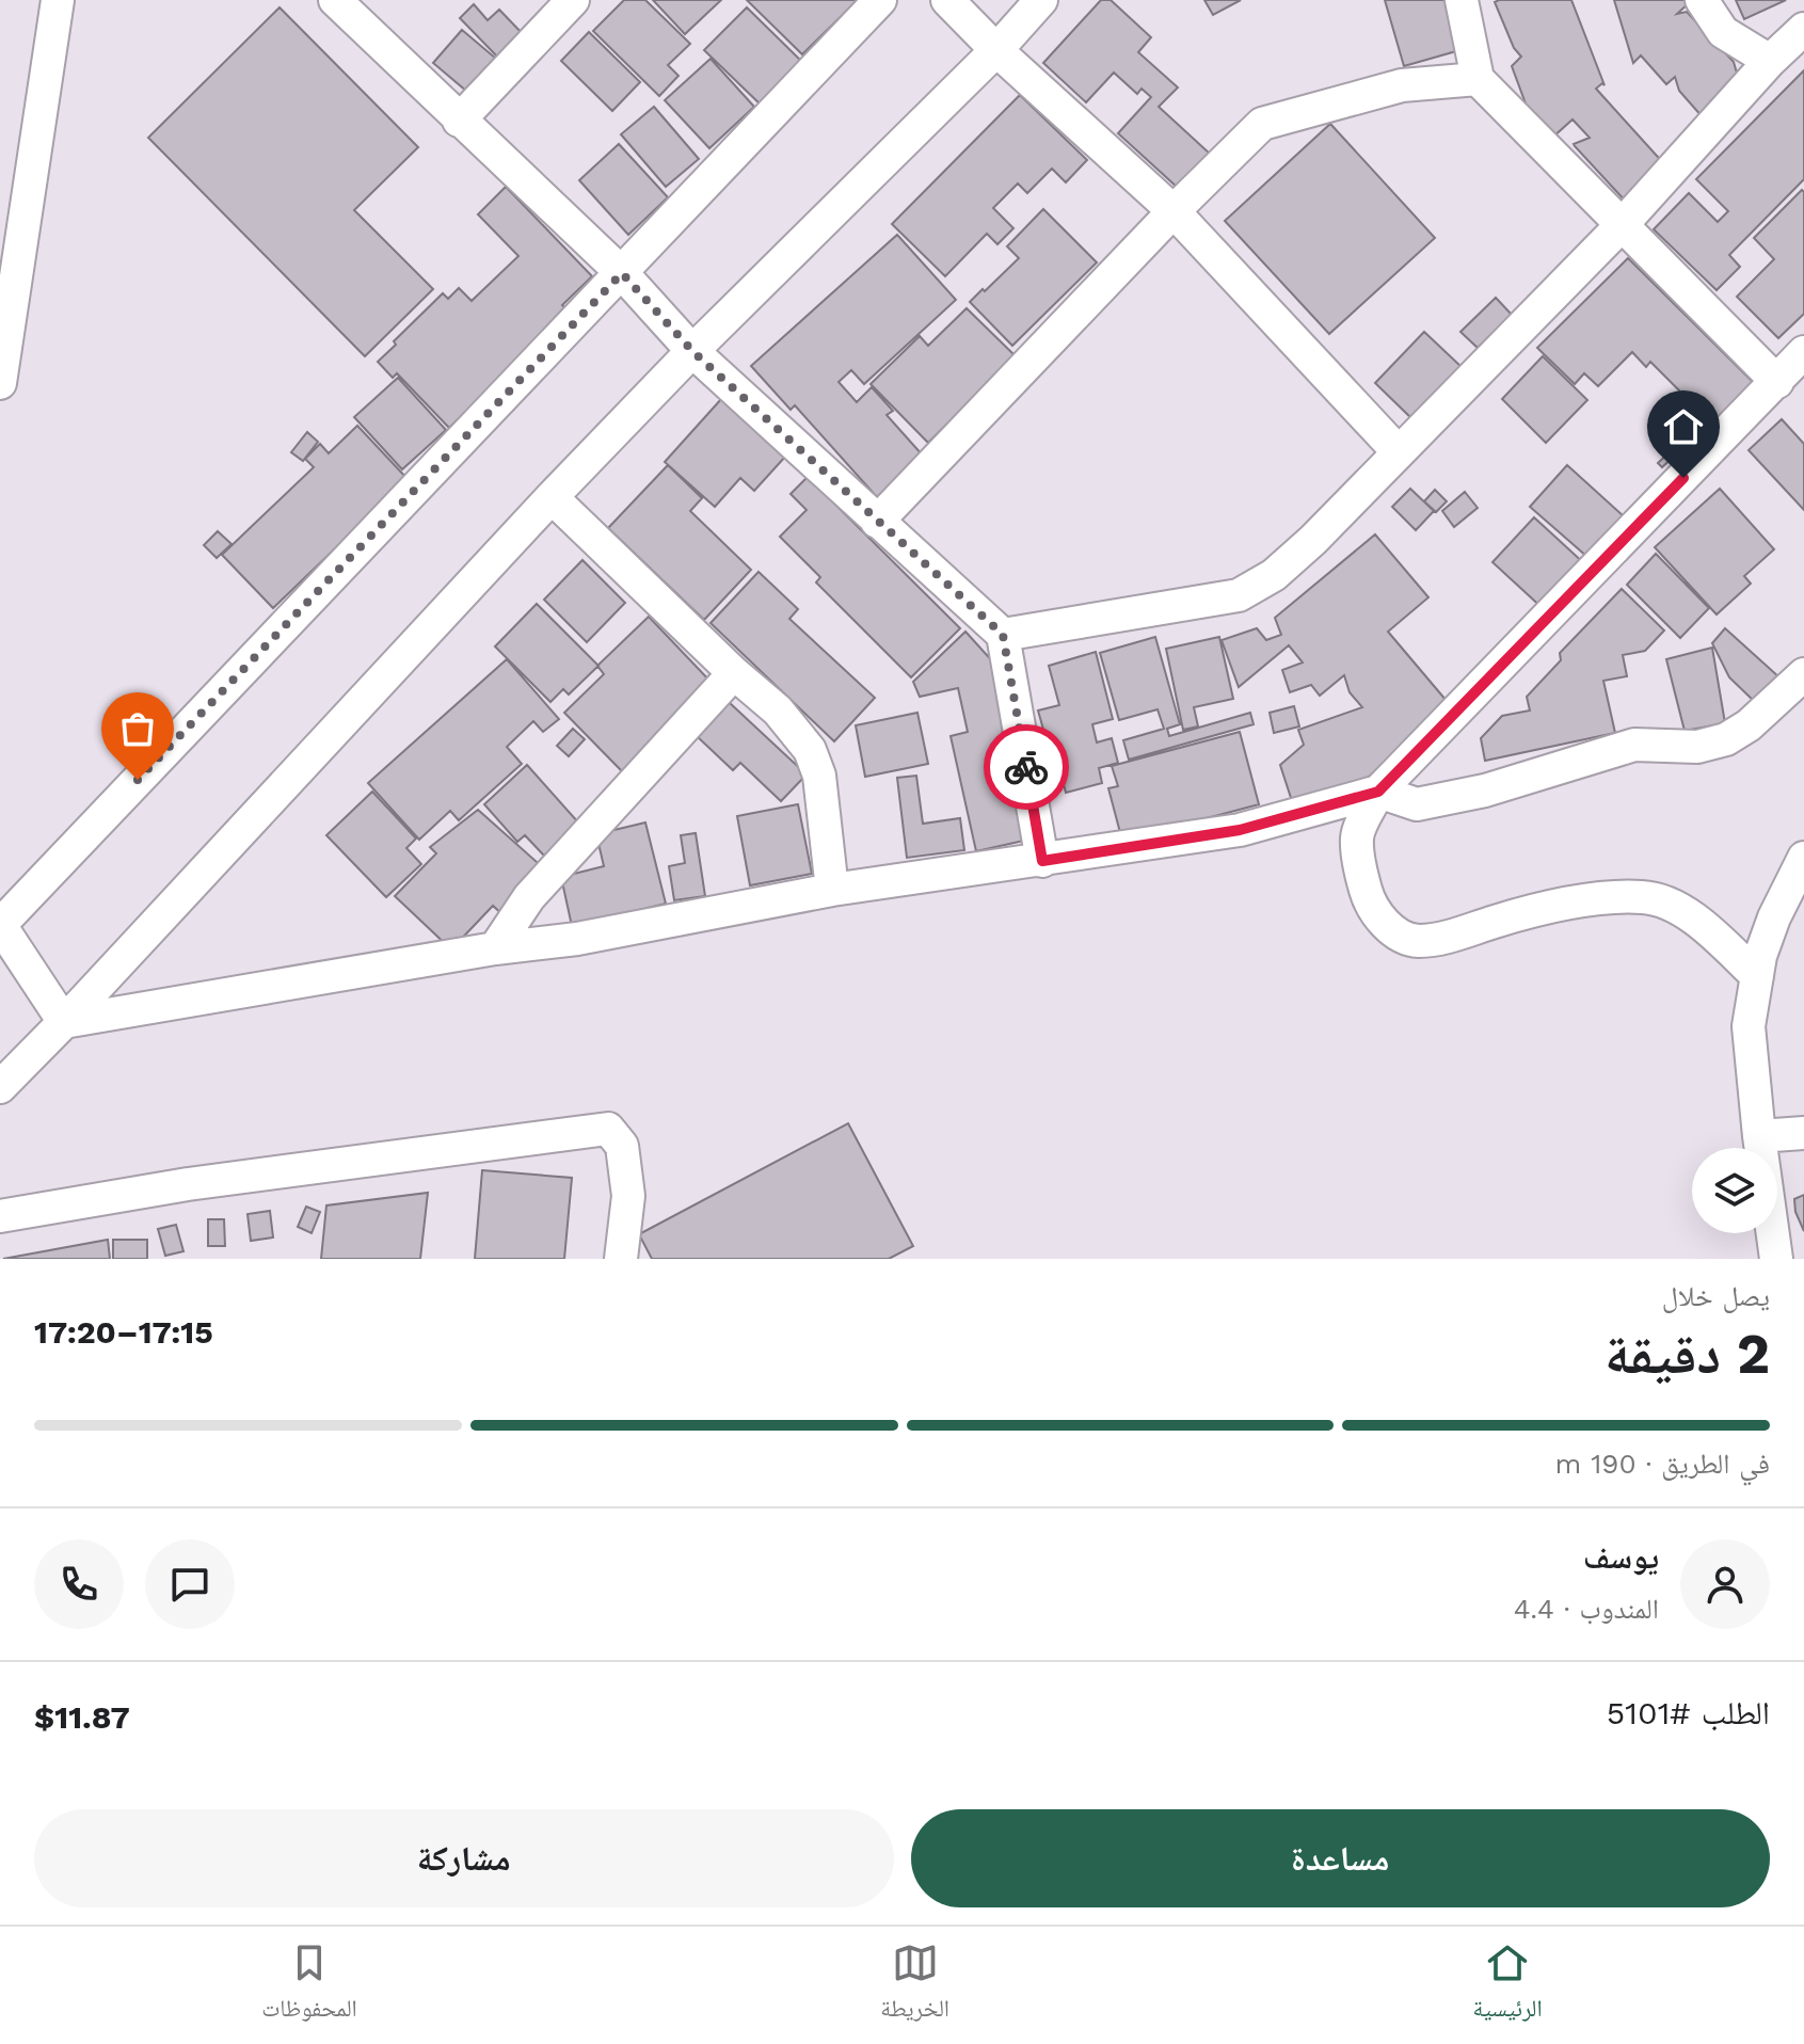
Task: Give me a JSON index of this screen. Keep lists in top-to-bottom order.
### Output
{
  "page": {
    "heading": ["2 دقيقة", "يصل خلال", "17:15–17:20"],
    "panel": [
      "يوسف",
      "المندوب · 4.4",
      "الطلب #5101",
      "$11.87"
    ],
    "bar": "في الطريق · 190 m",
    "buttons": ["مساعدة", "مشاركة"],
    "tabs": ["الرئيسية", "الخريطة", "المحفوظات"]
  }
}
